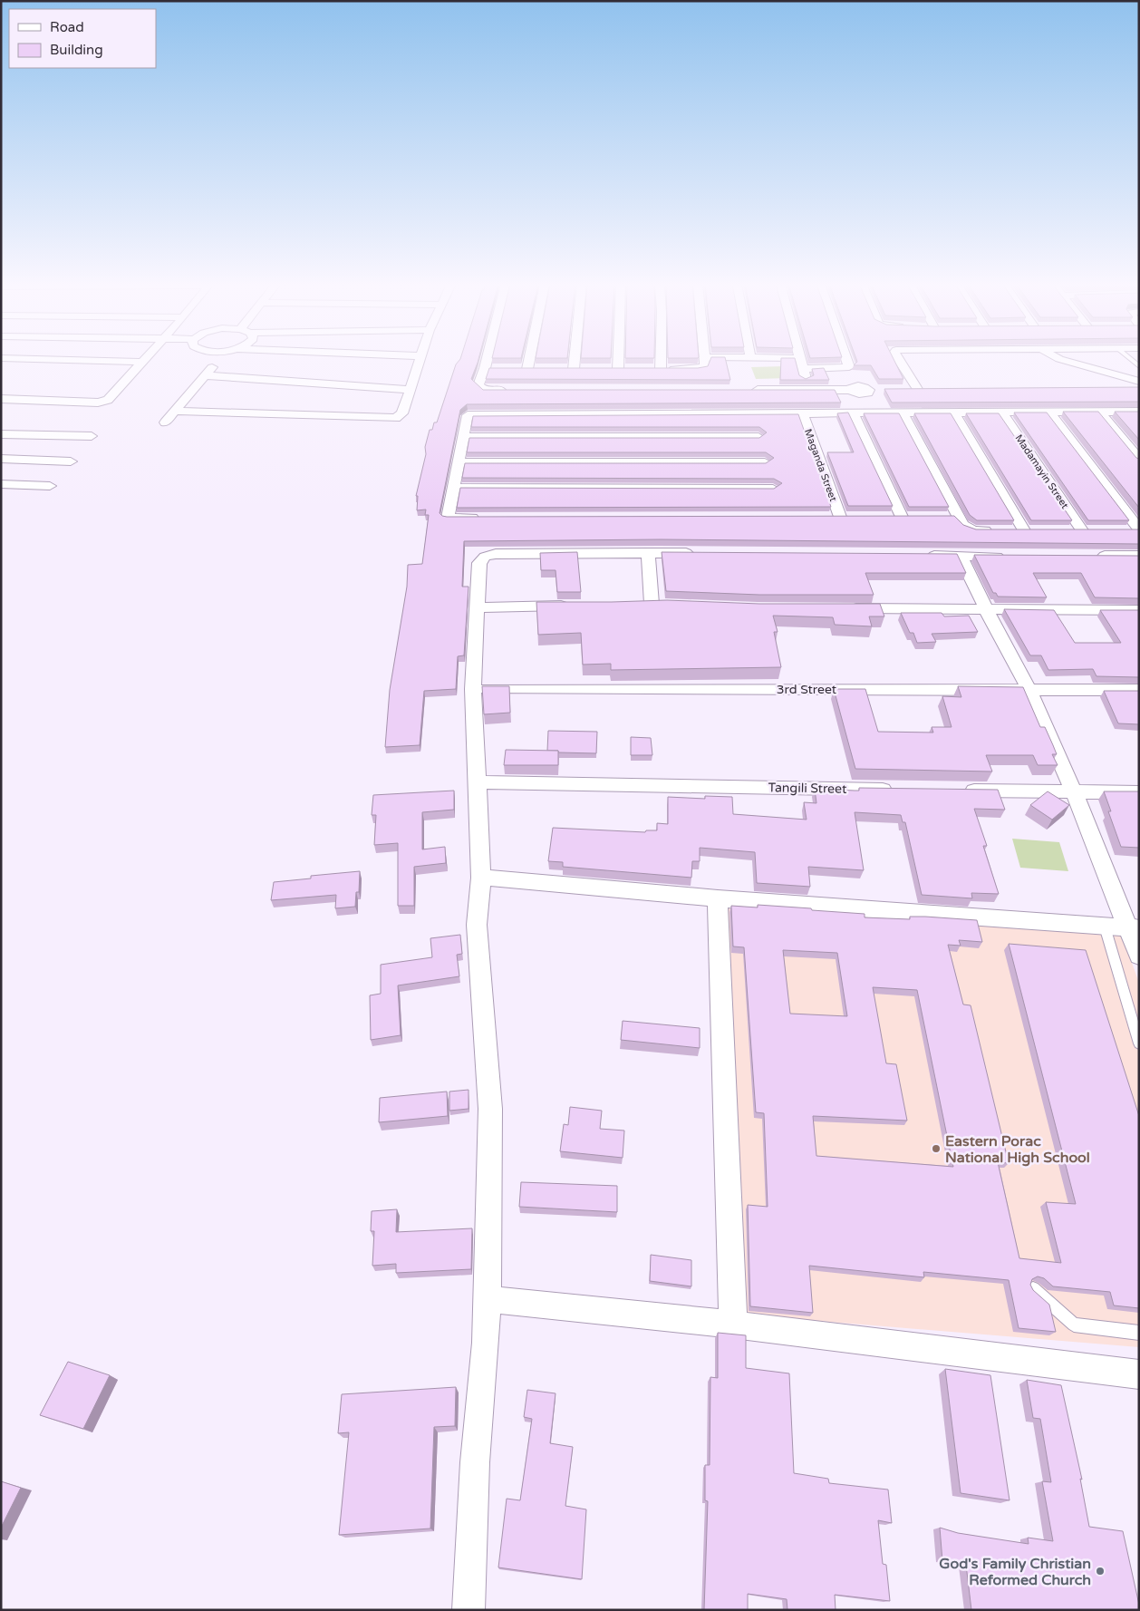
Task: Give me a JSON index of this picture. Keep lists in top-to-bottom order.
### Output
{
  "streets": {
    "street": [
      "Maganda Street",
      "Madamayin Street",
      "3rd Street",
      "Tangili Street"
    ]
  },
  "places": ["Eastern Porac National High School", "God's Family Christian Reformed Church"],
  "legend": ["Road", "Building"]
}
